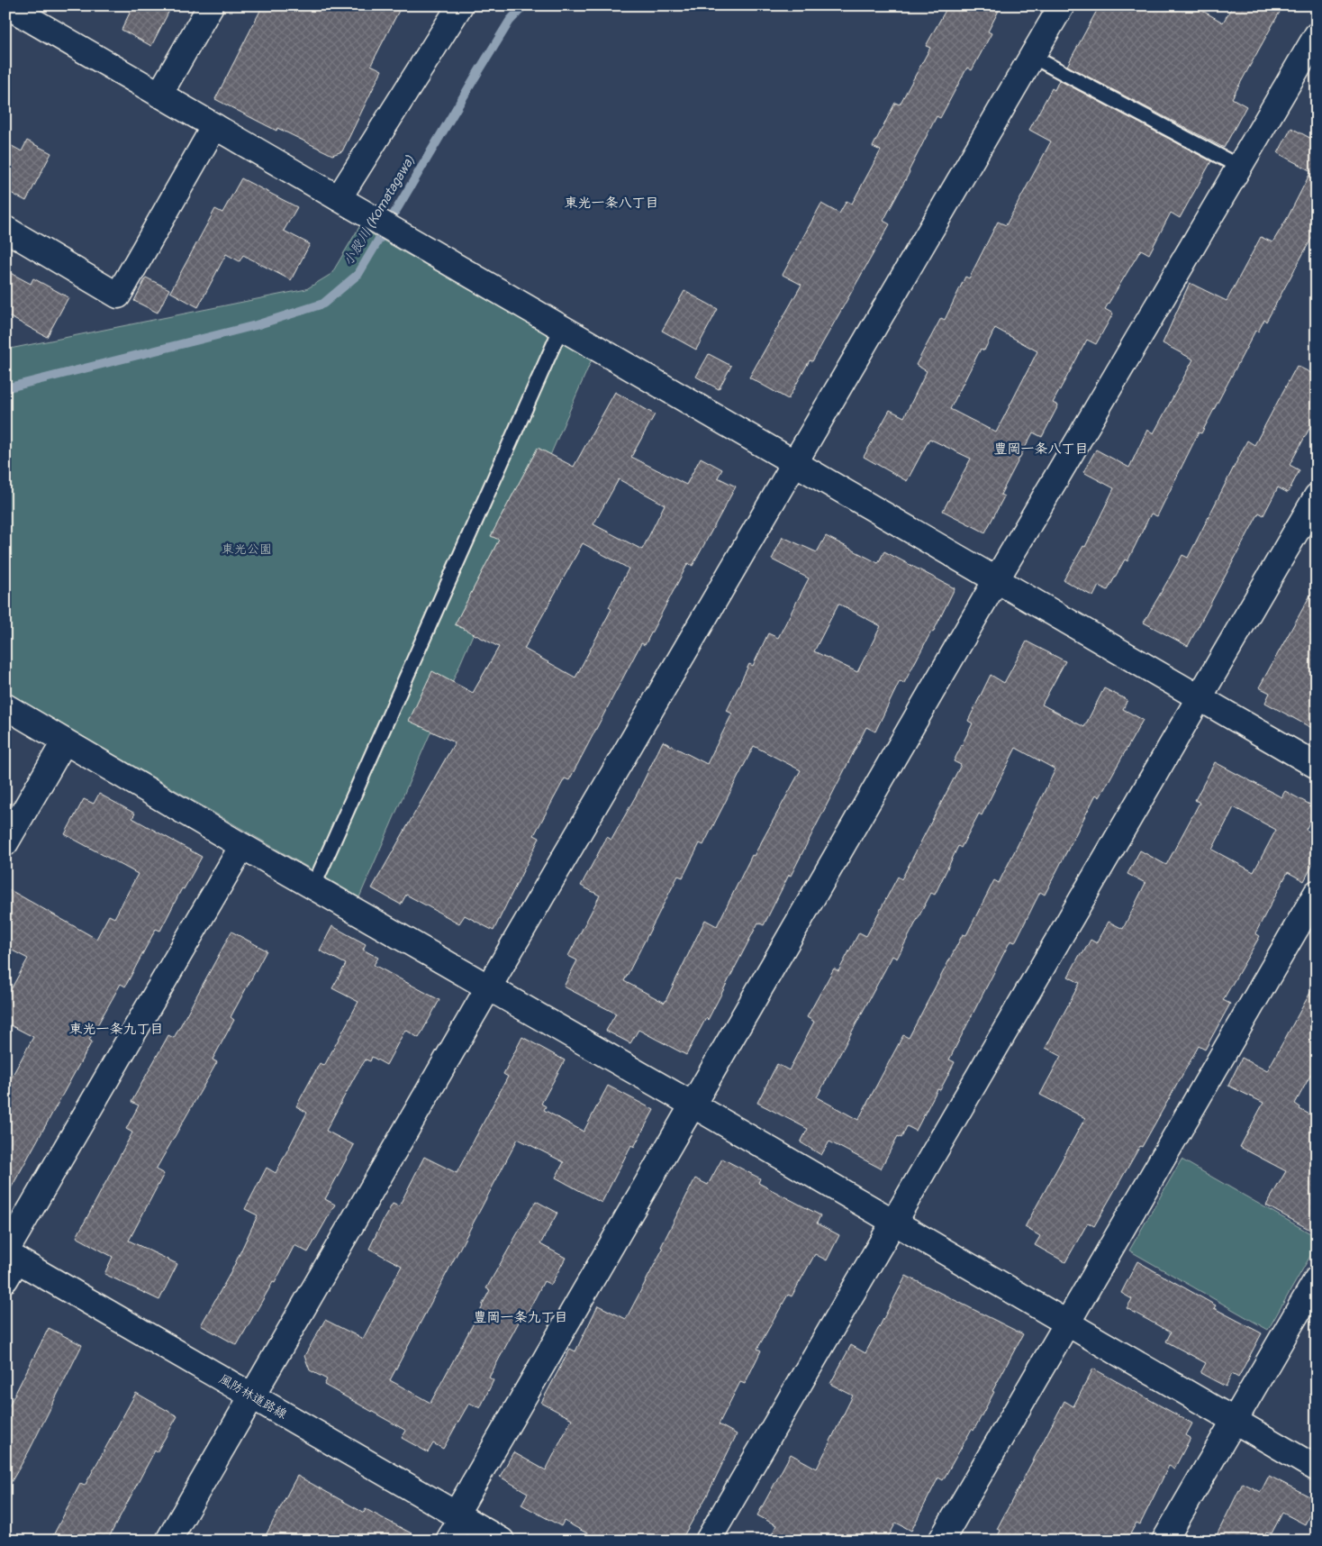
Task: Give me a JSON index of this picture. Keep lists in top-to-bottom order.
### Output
{
  "streets": {
    "street": ["風防林道路線"]
  },
  "districts": [
    "東光一条八丁目",
    "豊岡一条八丁目",
    "東光一条九丁目",
    "豊岡一条九丁目"
  ],
  "water": ["小股川 (Komatagawa)"],
  "parks": ["東光公園"]
}
